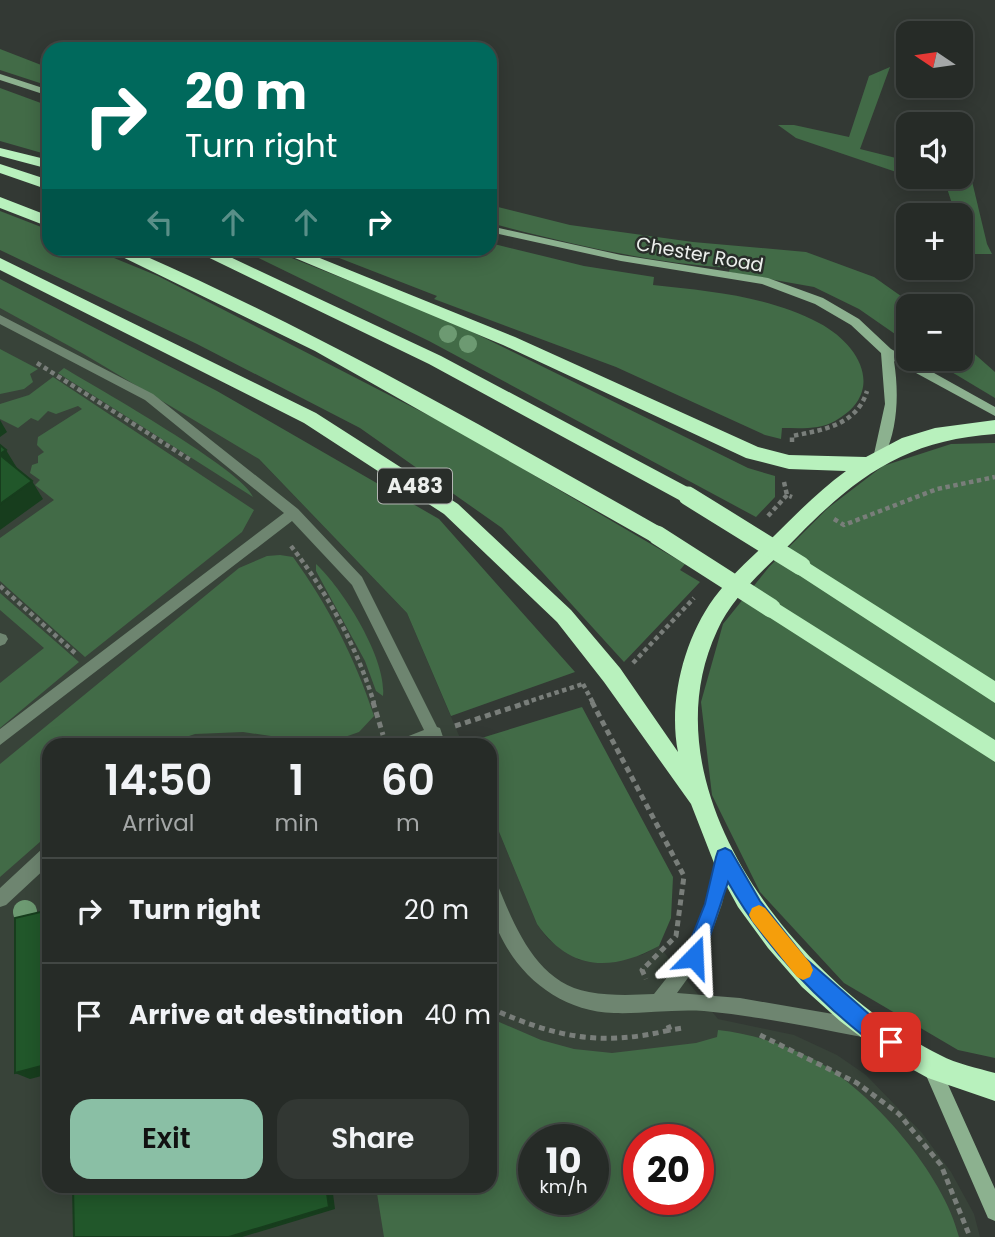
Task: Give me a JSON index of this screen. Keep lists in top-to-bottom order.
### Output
{
  "streets": {
    "highway": ["A483"],
    "main road": ["Chester Road"]
  },
  "north": "left",
  "page": {
    "map_buttons": ["+", "−"],
    "turn": ["20 m", "Turn right"],
    "eta": [
      "14:50",
      "Arrival",
      "1",
      "min",
      "60",
      "m"
    ],
    "list": [
      {
        "name": "Turn right",
        "value": "20 m"
      },
      {
        "name": "Arrive at destination",
        "value": "40 m"
      }
    ],
    "buttons": ["Exit", "Share"],
    "speed": "10 km/h",
    "limit": "20"
  }
}
